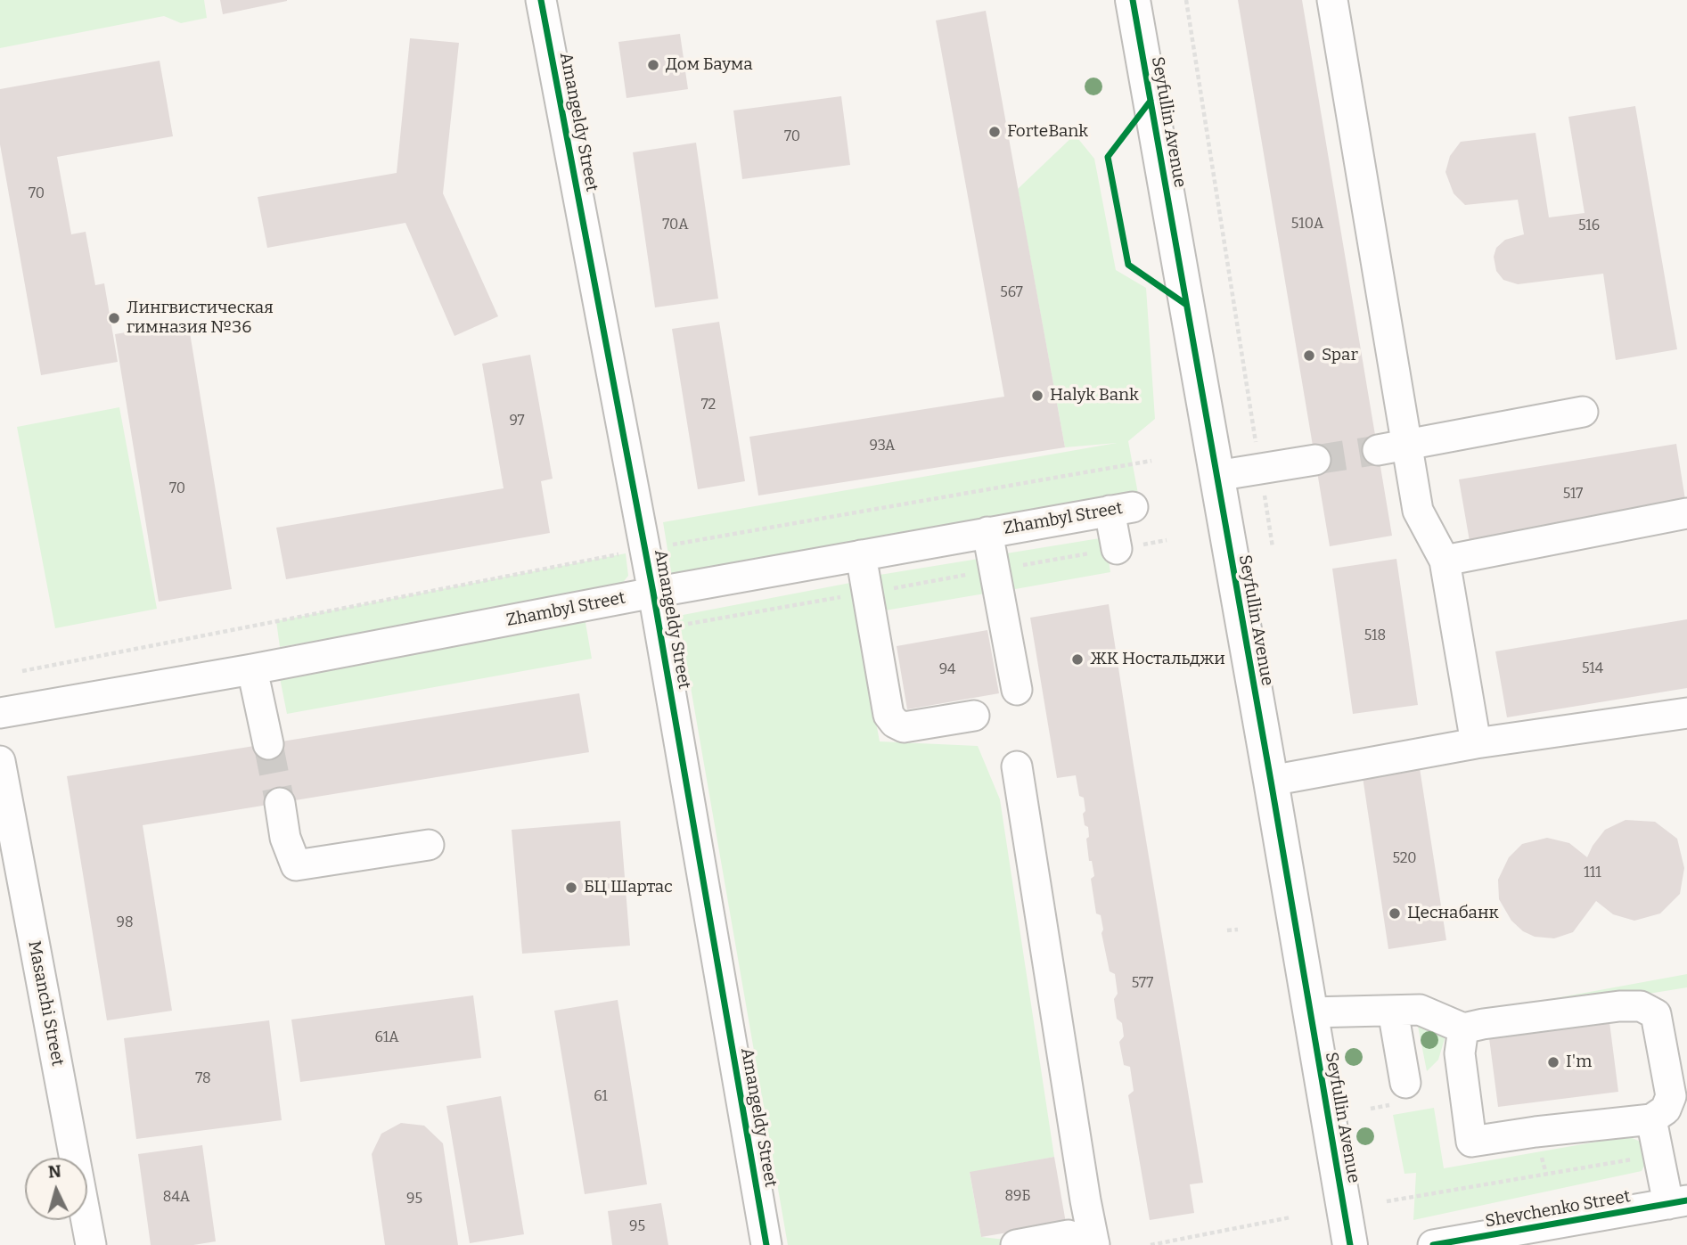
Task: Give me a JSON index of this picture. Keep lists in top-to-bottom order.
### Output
{
  "streets": {
    "main road": ["Seyfullin Avenue"],
    "street": [
      "Amangeldy Street",
      "Zhambyl Street",
      "Masanchi Street",
      "Shevchenko Street"
    ]
  },
  "crossings": [
    ["Amangeldy Street", "Zhambyl Street"]
  ],
  "places": [
    "Дом Баума",
    "ForteBank",
    "Лингвистическая гимназия №36",
    "Spar",
    "Halyk Bank",
    "ЖК Ностальджи",
    "БЦ Шартас",
    "Цеснабанк",
    "I'm"
  ],
  "house_numbers": [
    "70",
    "70",
    "510А",
    "70А",
    "516",
    "567",
    "72",
    "97",
    "93А",
    "70",
    "517",
    "518",
    "514",
    "94",
    "520",
    "111",
    "98",
    "577",
    "61А",
    "78",
    "61",
    "89Б",
    "84А",
    "95",
    "95"
  ],
  "north": "top"
}
